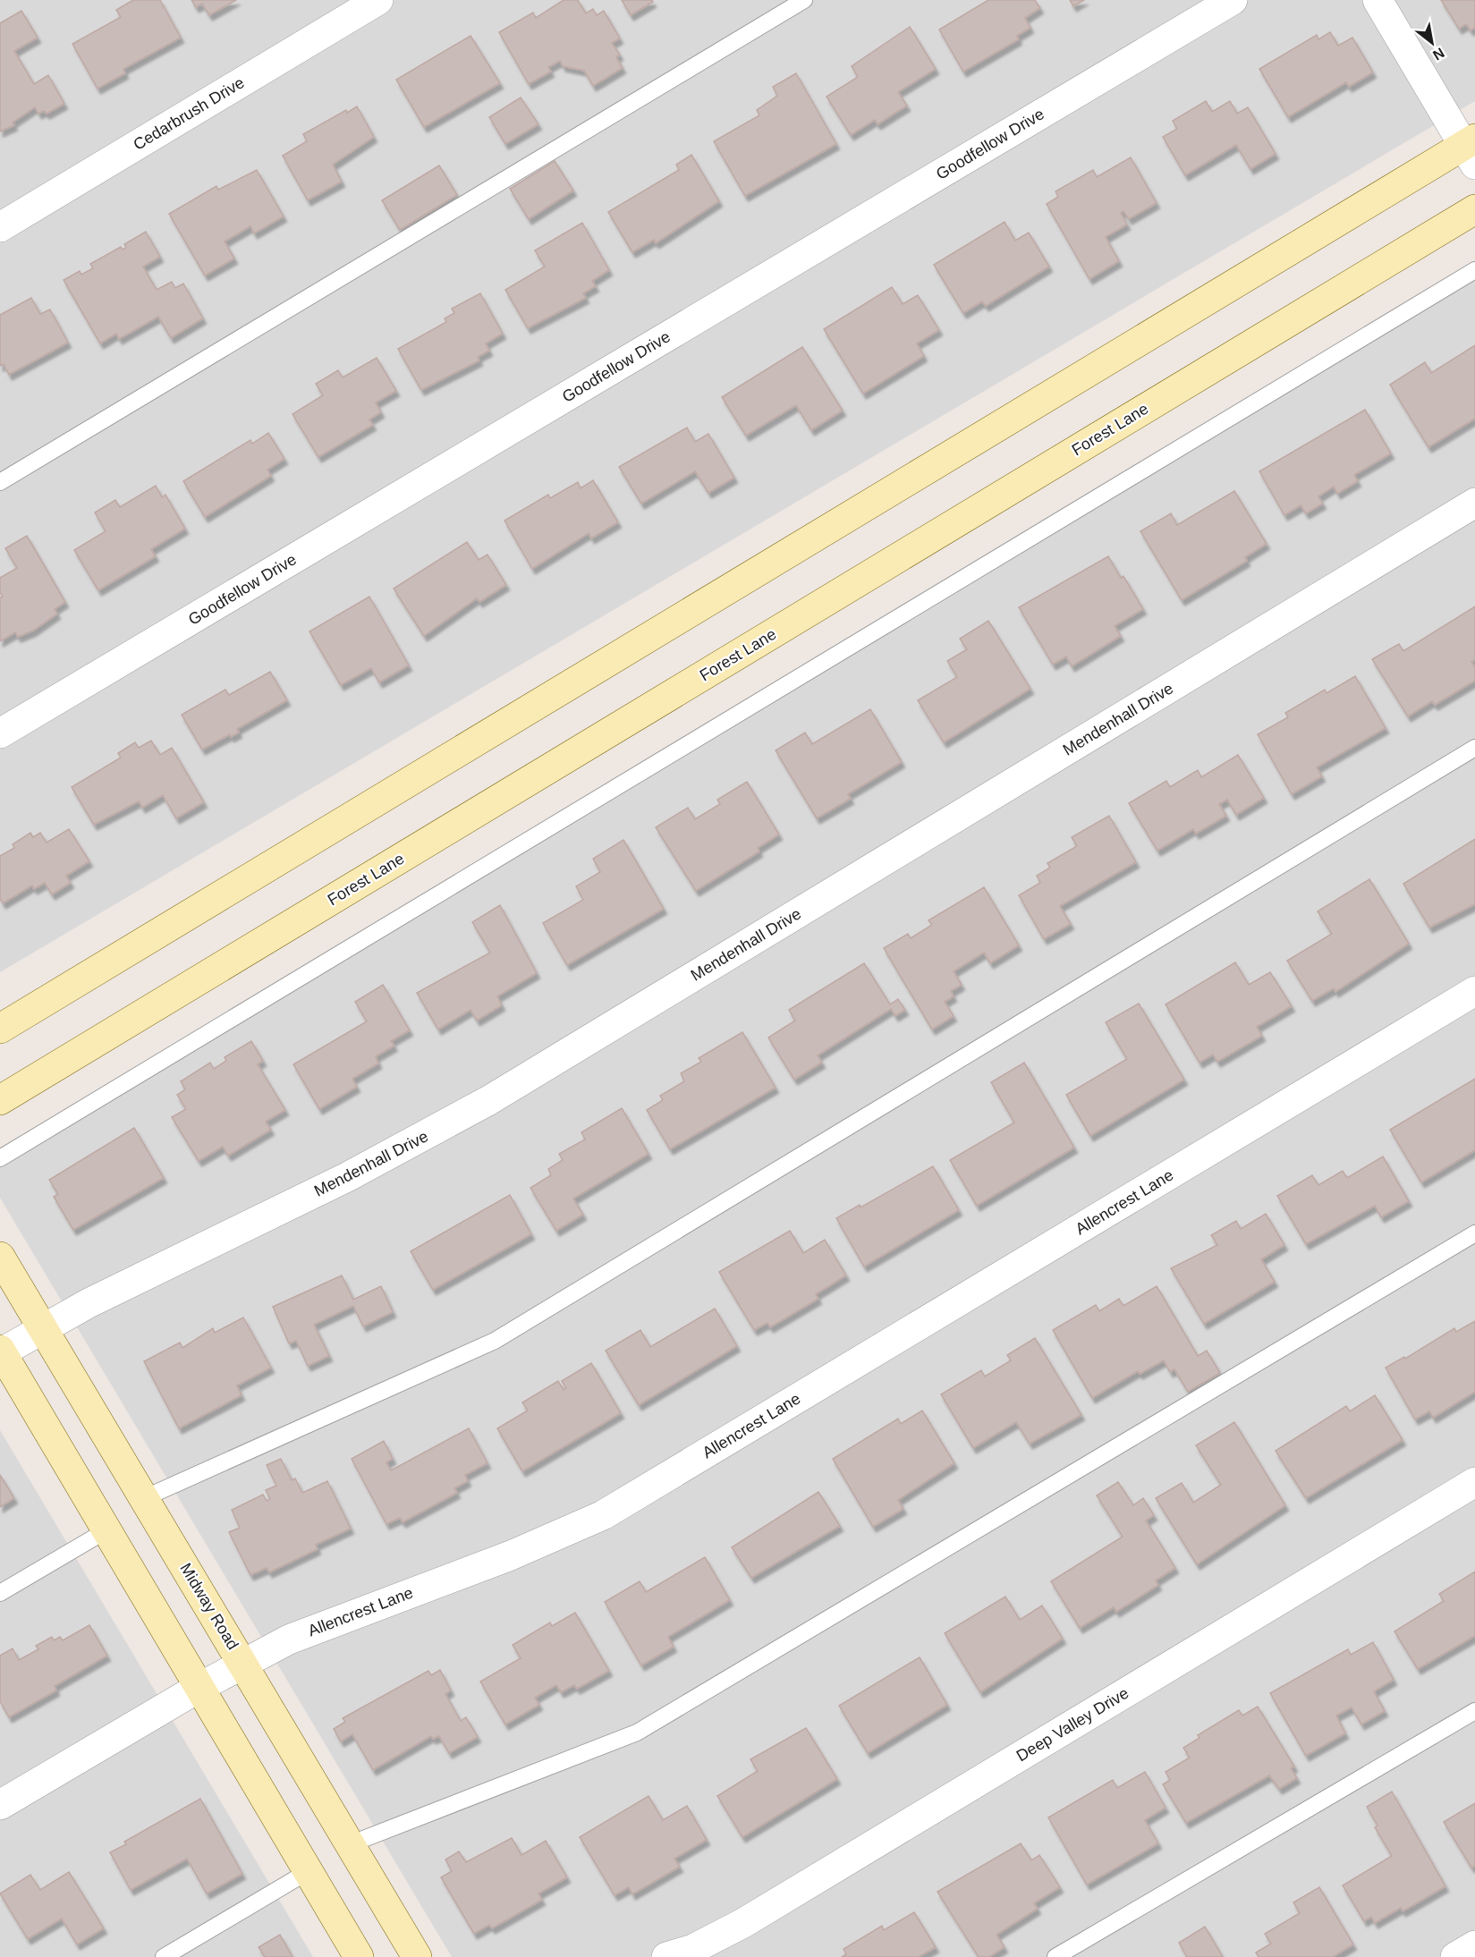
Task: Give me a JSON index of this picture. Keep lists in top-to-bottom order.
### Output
{
  "streets": {
    "main road": ["Forest Lane", "Midway Road"],
    "street": [
      "Cedarbrush Drive",
      "Goodfellow Drive",
      "Mendenhall Drive",
      "Allencrest Lane",
      "Deep Valley Drive"
    ]
  },
  "crossings": [
    ["Mendenhall Drive", "Midway Road"],
    ["Allencrest Lane", "Midway Road"]
  ],
  "north": "bottom right"
}
